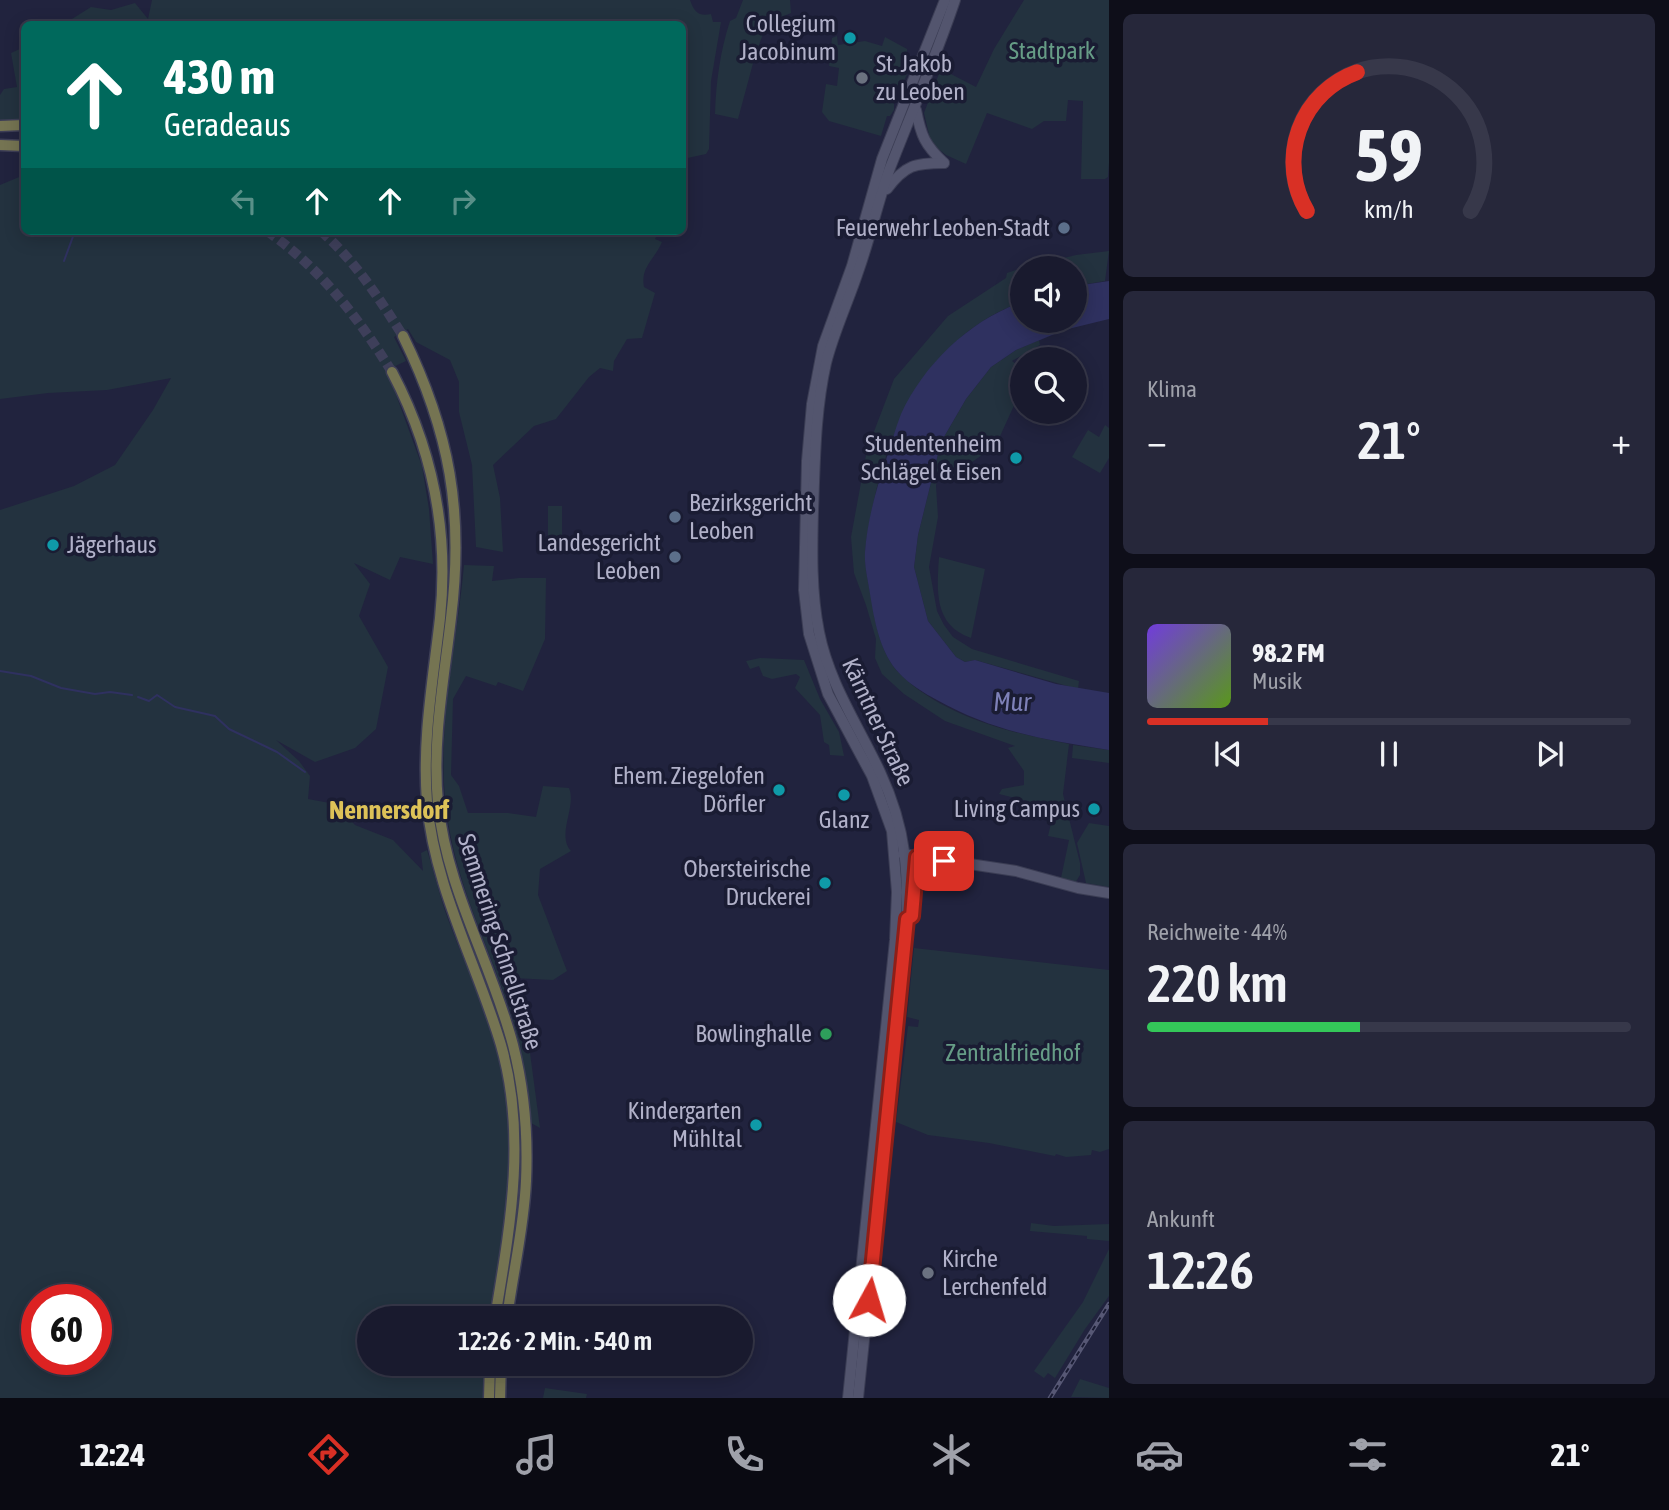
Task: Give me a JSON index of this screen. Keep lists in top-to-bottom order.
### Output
{
  "streets": {
    "highway": ["Semmering Schnellstraße"],
    "main road": ["Kärntner Straße"]
  },
  "districts": ["Nennersdorf"],
  "water": ["Mur"],
  "parks": ["Stadtpark", "Zentralfriedhof"],
  "places": [
    "Collegium Jacobinum",
    "St. Jakob zu Leoben",
    "Feuerwehr Leoben-Stadt",
    "Studentenheim Schlägel & Eisen",
    "Bezirksgericht Leoben",
    "Jägerhaus",
    "Landesgericht Leoben",
    "Ehem. Ziegelofen Dörfler",
    "Glanz",
    "Living Campus",
    "Obersteirische Druckerei",
    "Bowlinghalle",
    "Kindergarten Mühltal",
    "Kirche Lerchenfeld"
  ],
  "page": {
    "turn": ["430 m", "Geradeaus"],
    "tile": [
      "Klima",
      ["Reichweite · 44%", "220 km"],
      ["Ankunft", "12:26"]
    ],
    "heat": ["−", "21°", "+"],
    "song": ["98.2 FM", "Musik"],
    "limit": "60",
    "trip": "12:26 · 2 Min. · 540 m",
    "tabs": ["12:24", "21°"],
    "gauge": ["59", "km/h"]
  }
}
